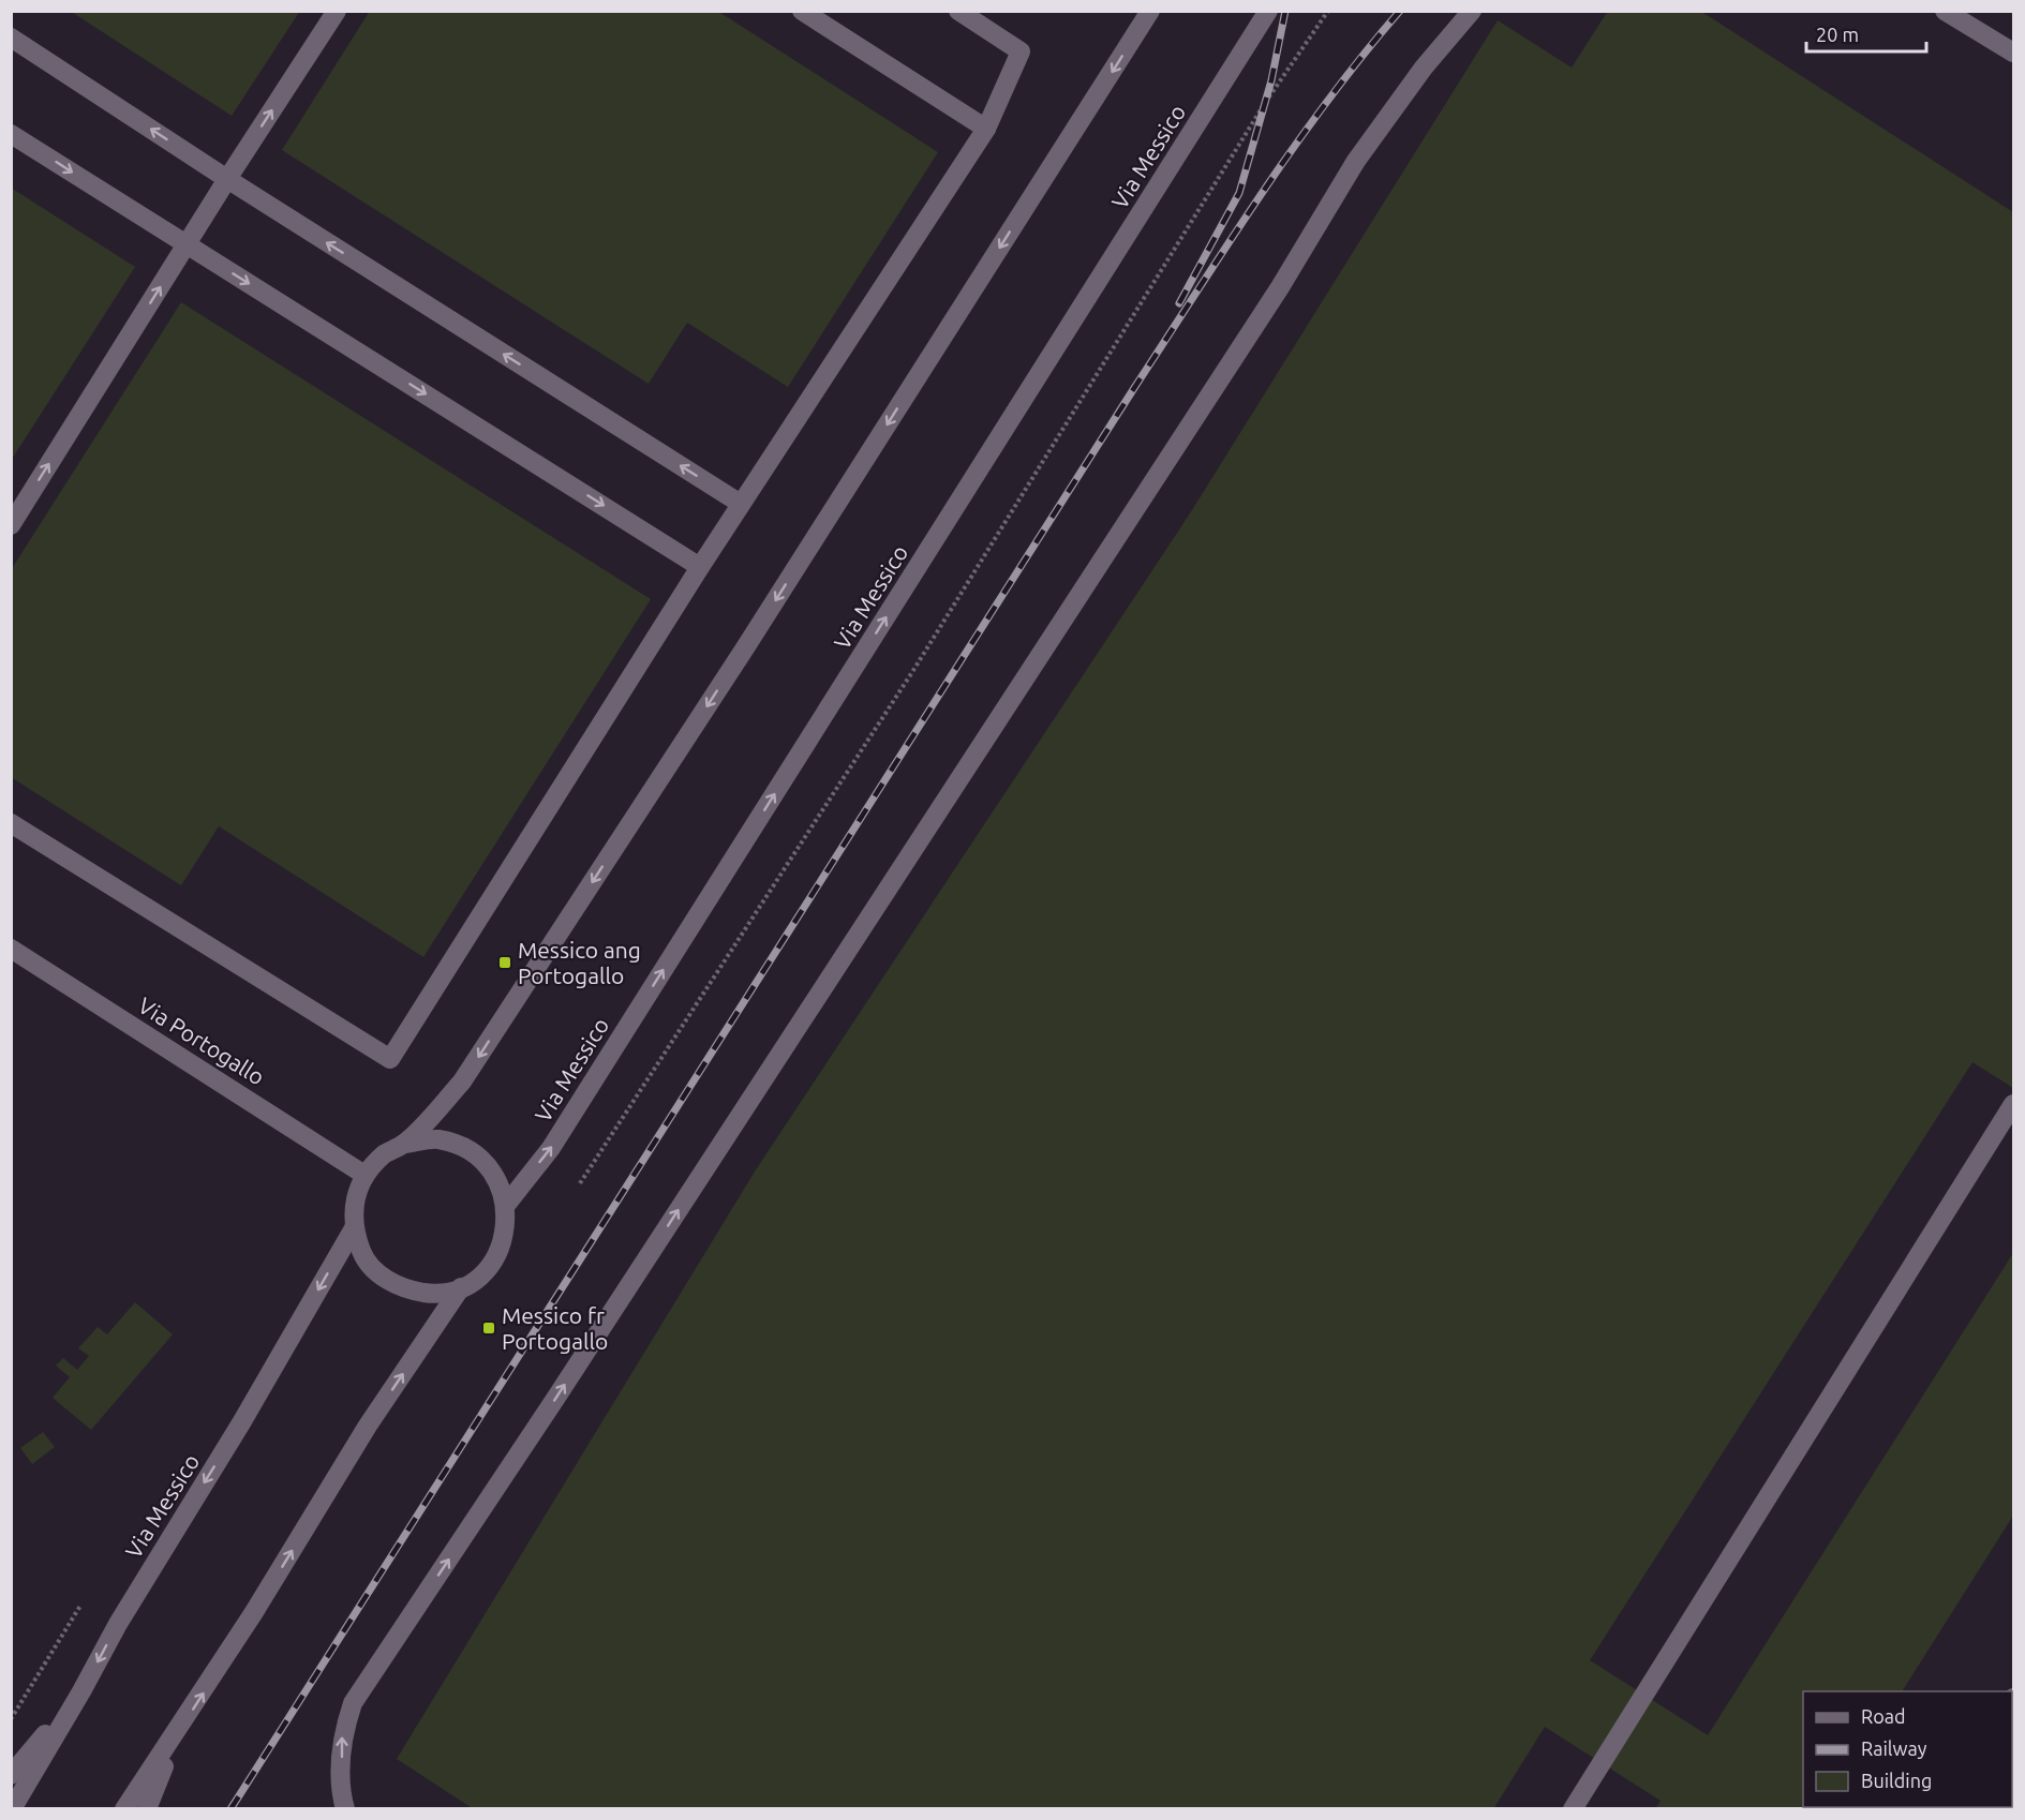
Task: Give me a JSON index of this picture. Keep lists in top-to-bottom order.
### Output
{
  "streets": {
    "street": ["Via Messico", "Via Portogallo"]
  },
  "crossings": [
    ["Via Messico", "Via Portogallo"]
  ],
  "places": {
    "transit": ["Messico ang Portogallo", "Messico fr Portogallo"]
  },
  "legend": ["Road", "Railway", "Building"],
  "scale_bar": "20 m"
}
